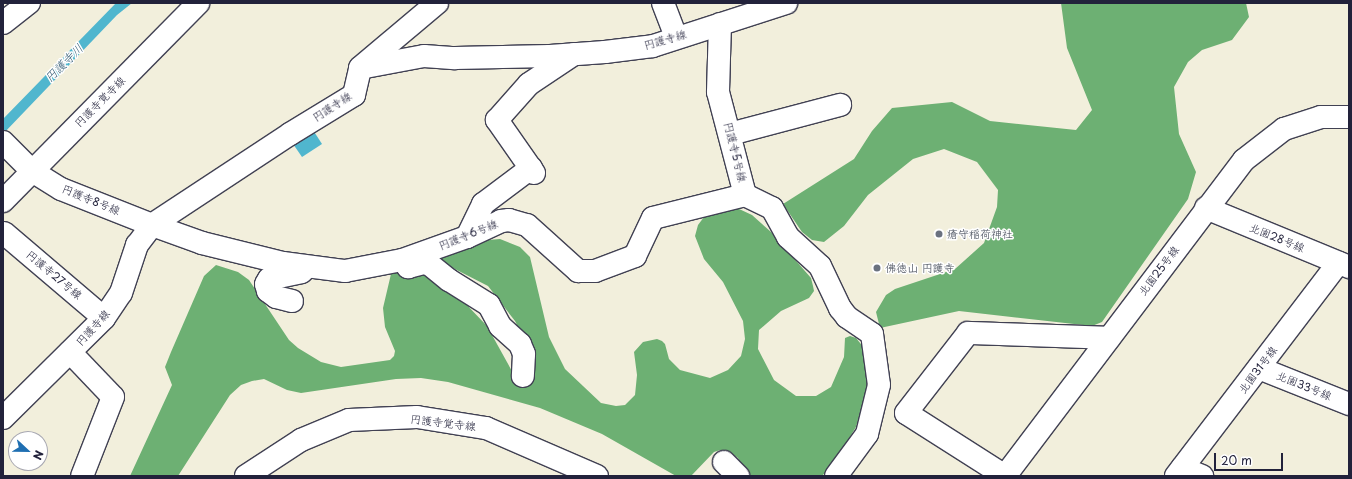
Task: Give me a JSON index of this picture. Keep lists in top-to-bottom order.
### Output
{
  "streets": {
    "street": [
      "円護寺線",
      "円護寺覚寺線",
      "円護寺5号線",
      "円護寺8号線",
      "円護寺6号線",
      "北園28号線",
      "北園25号線",
      "円護寺27号線",
      "北園31号線",
      "北園33号線"
    ]
  },
  "crossings": [
    ["円護寺線", "円護寺5号線"],
    ["円護寺線", "円護寺8号線"],
    ["円護寺線", "円護寺6号線"],
    ["円護寺線", "円護寺27号線"],
    ["円護寺覚寺線", "円護寺8号線"],
    ["円護寺5号線", "円護寺6号線"],
    ["円護寺8号線", "円護寺6号線"],
    ["北園28号線", "北園25号線"],
    ["北園28号線", "北園31号線"],
    ["北園31号線", "北園33号線"]
  ],
  "water": ["円護寺川"],
  "places": ["瘡守稲荷神社", "佛徳山 円護寺"],
  "scale_bar": "20 m",
  "north": "right"
}
